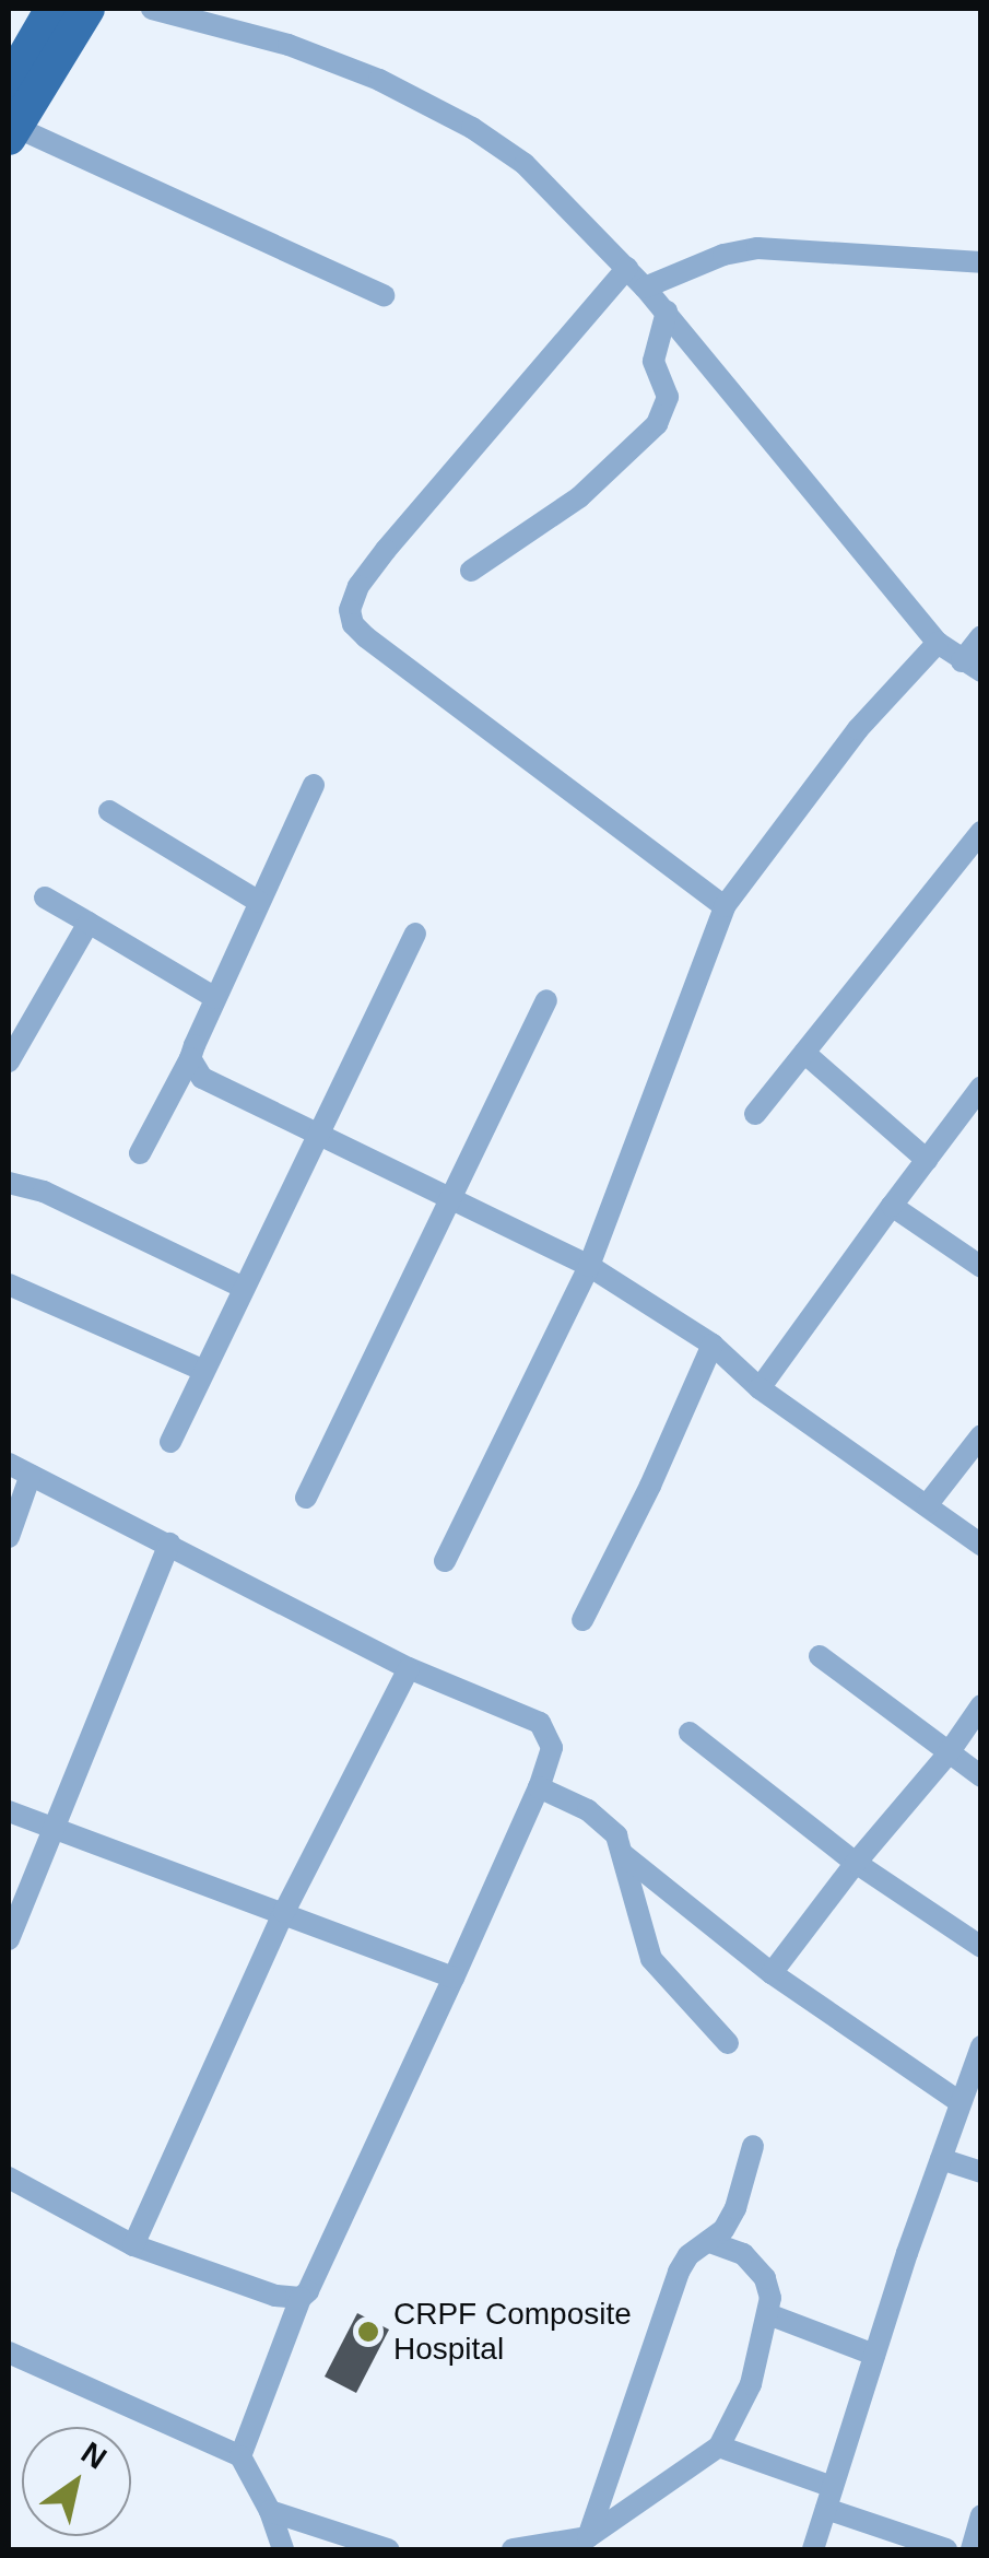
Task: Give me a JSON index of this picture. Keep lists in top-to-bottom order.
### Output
{
  "places": ["CRPF Composite Hospital"],
  "north": "top right"
}
